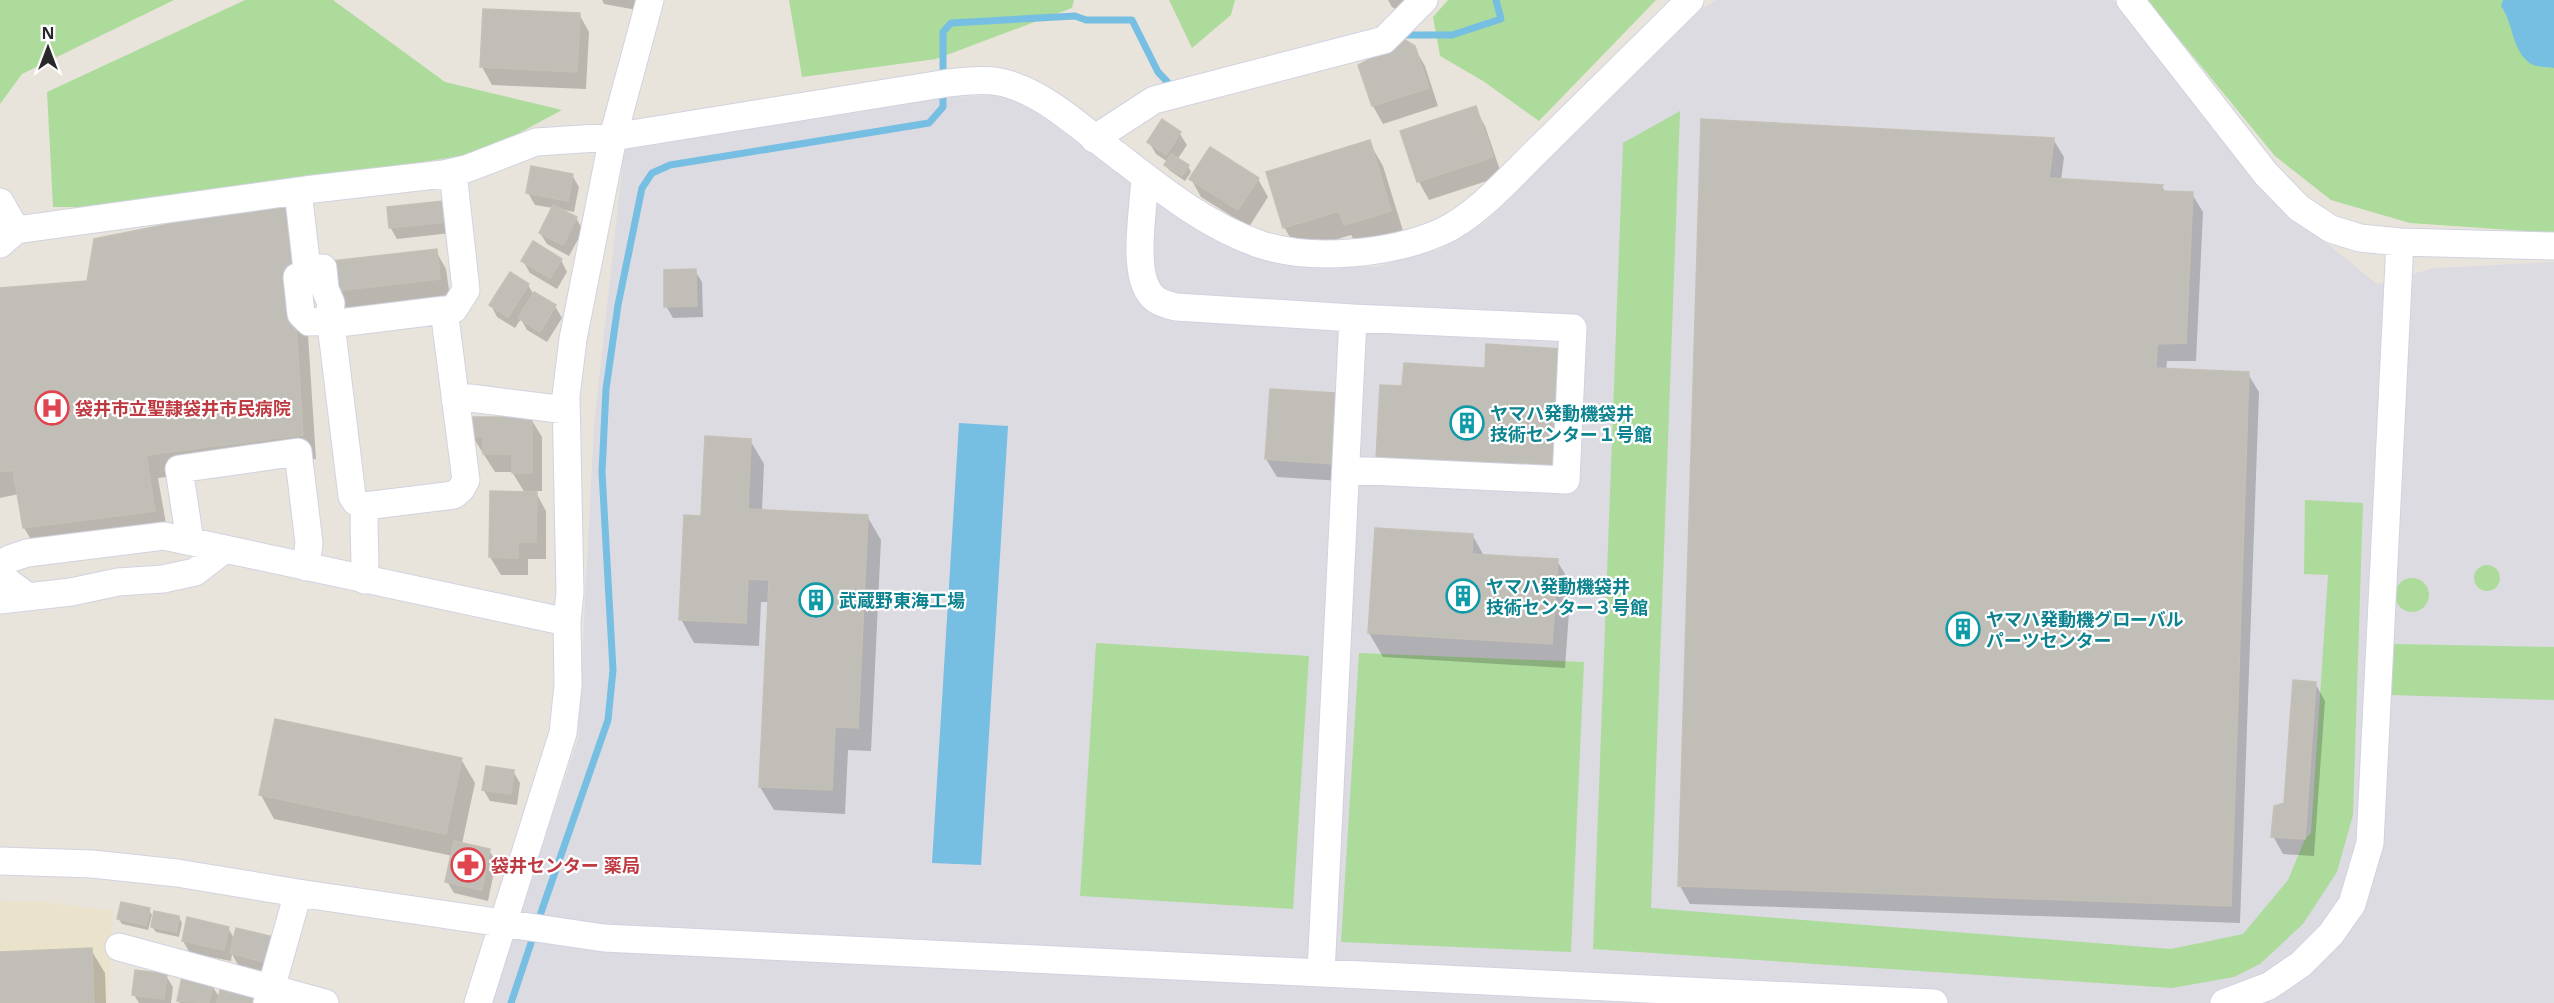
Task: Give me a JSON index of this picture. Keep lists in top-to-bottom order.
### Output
{
  "places": {
    "hospital": ["袋井市立聖隷袋井市民病院"],
    "building": [
      "ヤマハ発動機袋井 技術センター１号館",
      "ヤマハ発動機袋井 技術センター３号館",
      "武蔵野東海工場",
      "ヤマハ発動機グローバル パーツセンター"
    ],
    "pharmacy": ["袋井センター 薬局"]
  },
  "north": "top"
}
